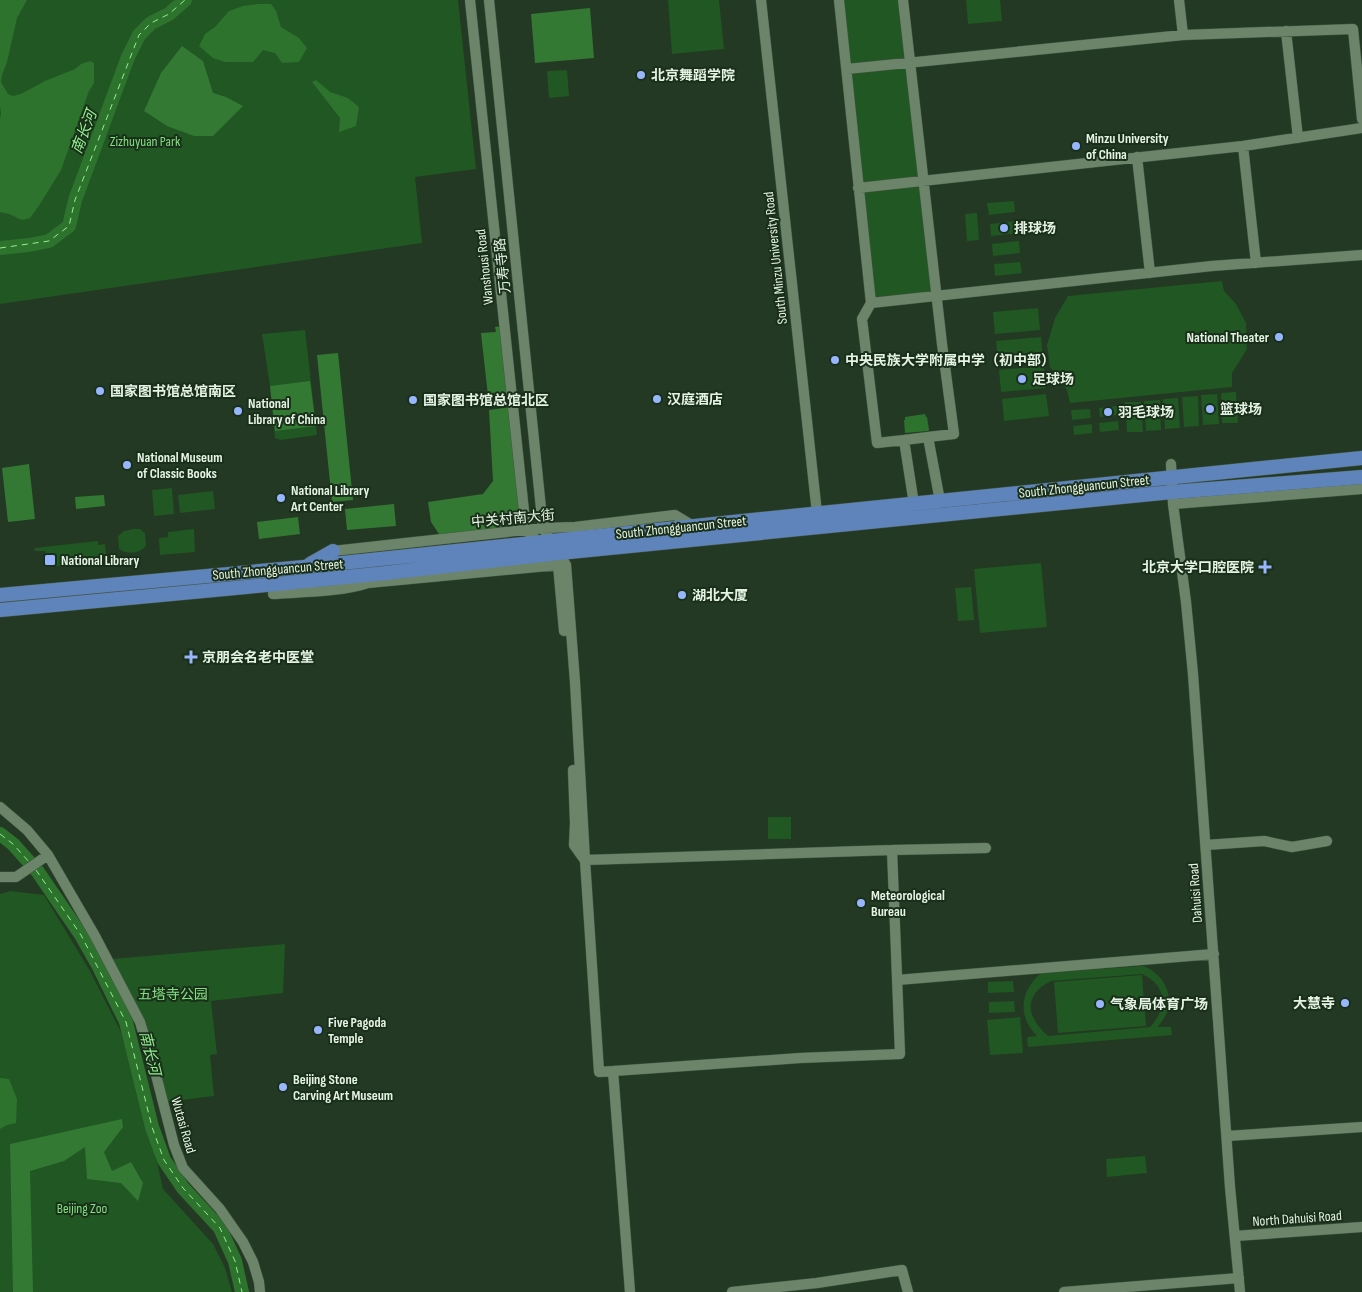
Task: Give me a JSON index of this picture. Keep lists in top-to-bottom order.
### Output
{
  "streets": {
    "main road": ["South Zhongguancun Street"],
    "street": [
      "South Minzu University Road",
      "万寿寺路",
      "Wanshousi Road",
      "中关村南大街",
      "Dahuisi Road",
      "Wutasi Road",
      "North Dahuisi Road"
    ]
  },
  "crossings": [
    ["South Minzu University Road", "South Zhongguancun Street"],
    ["万寿寺路", "中关村南大街"],
    ["Wanshousi Road", "中关村南大街"],
    ["South Zhongguancun Street", "中关村南大街"],
    ["South Zhongguancun Street", "Dahuisi Road"],
    ["Dahuisi Road", "North Dahuisi Road"]
  ],
  "water": ["南长河"],
  "parks": ["Zizhuyuan Park", "五塔寺公园", "Beijing Zoo"],
  "places": {
    "other": [
      "北京舞蹈学院",
      "Minzu University of China",
      "排球场",
      "National Theater",
      "中央民族大学附属中学（初中部）",
      "足球场",
      "国家图书馆总馆南区",
      "汉庭酒店",
      "国家图书馆总馆北区",
      "篮球场",
      "National Library of China",
      "羽毛球场",
      "National Museum of Classic Books",
      "National Library Art Center",
      "湖北大厦",
      "Meteorological Bureau",
      "大慧寺",
      "气象局体育广场",
      "Five Pagoda Temple",
      "Beijing Stone Carving Art Museum"
    ],
    "transit": ["National Library"],
    "health": ["北京大学口腔医院", "京朋会名老中医堂"]
  }
}
